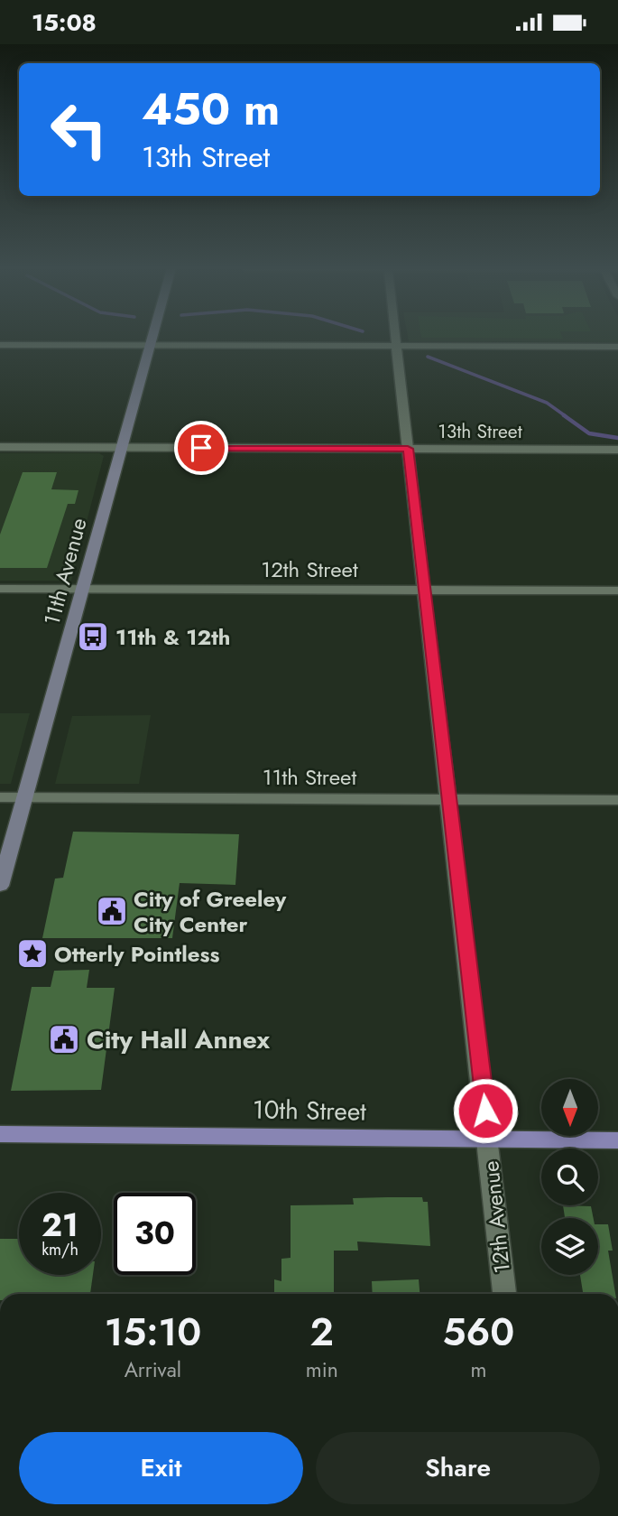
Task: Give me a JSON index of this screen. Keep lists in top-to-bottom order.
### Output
{
  "streets": {
    "main road": ["11th Avenue", "10th Street"],
    "street": [
      "13th Street",
      "12th Street",
      "11th Street",
      "12th Avenue"
    ]
  },
  "crossings": [
    ["13th Street", "11th Avenue"],
    ["13th Street", "12th Avenue"],
    ["12th Street", "11th Avenue"],
    ["12th Street", "12th Avenue"],
    ["11th Avenue", "11th Street"],
    ["11th Street", "12th Avenue"],
    ["10th Street", "12th Avenue"]
  ],
  "places": {
    "bus stop": ["11th & 12th"],
    "public building": ["City of Greeley City Center", "City Hall Annex"],
    "place": ["Otterly Pointless"]
  },
  "north": "bottom",
  "page": {
    "status": "15:08",
    "turn": ["450 m", "13th Street"],
    "speed": "21 km/h",
    "limit": "30",
    "eta": [
      "15:10",
      "Arrival",
      "2",
      "min",
      "560",
      "m"
    ],
    "buttons": ["Exit", "Share"]
  }
}
